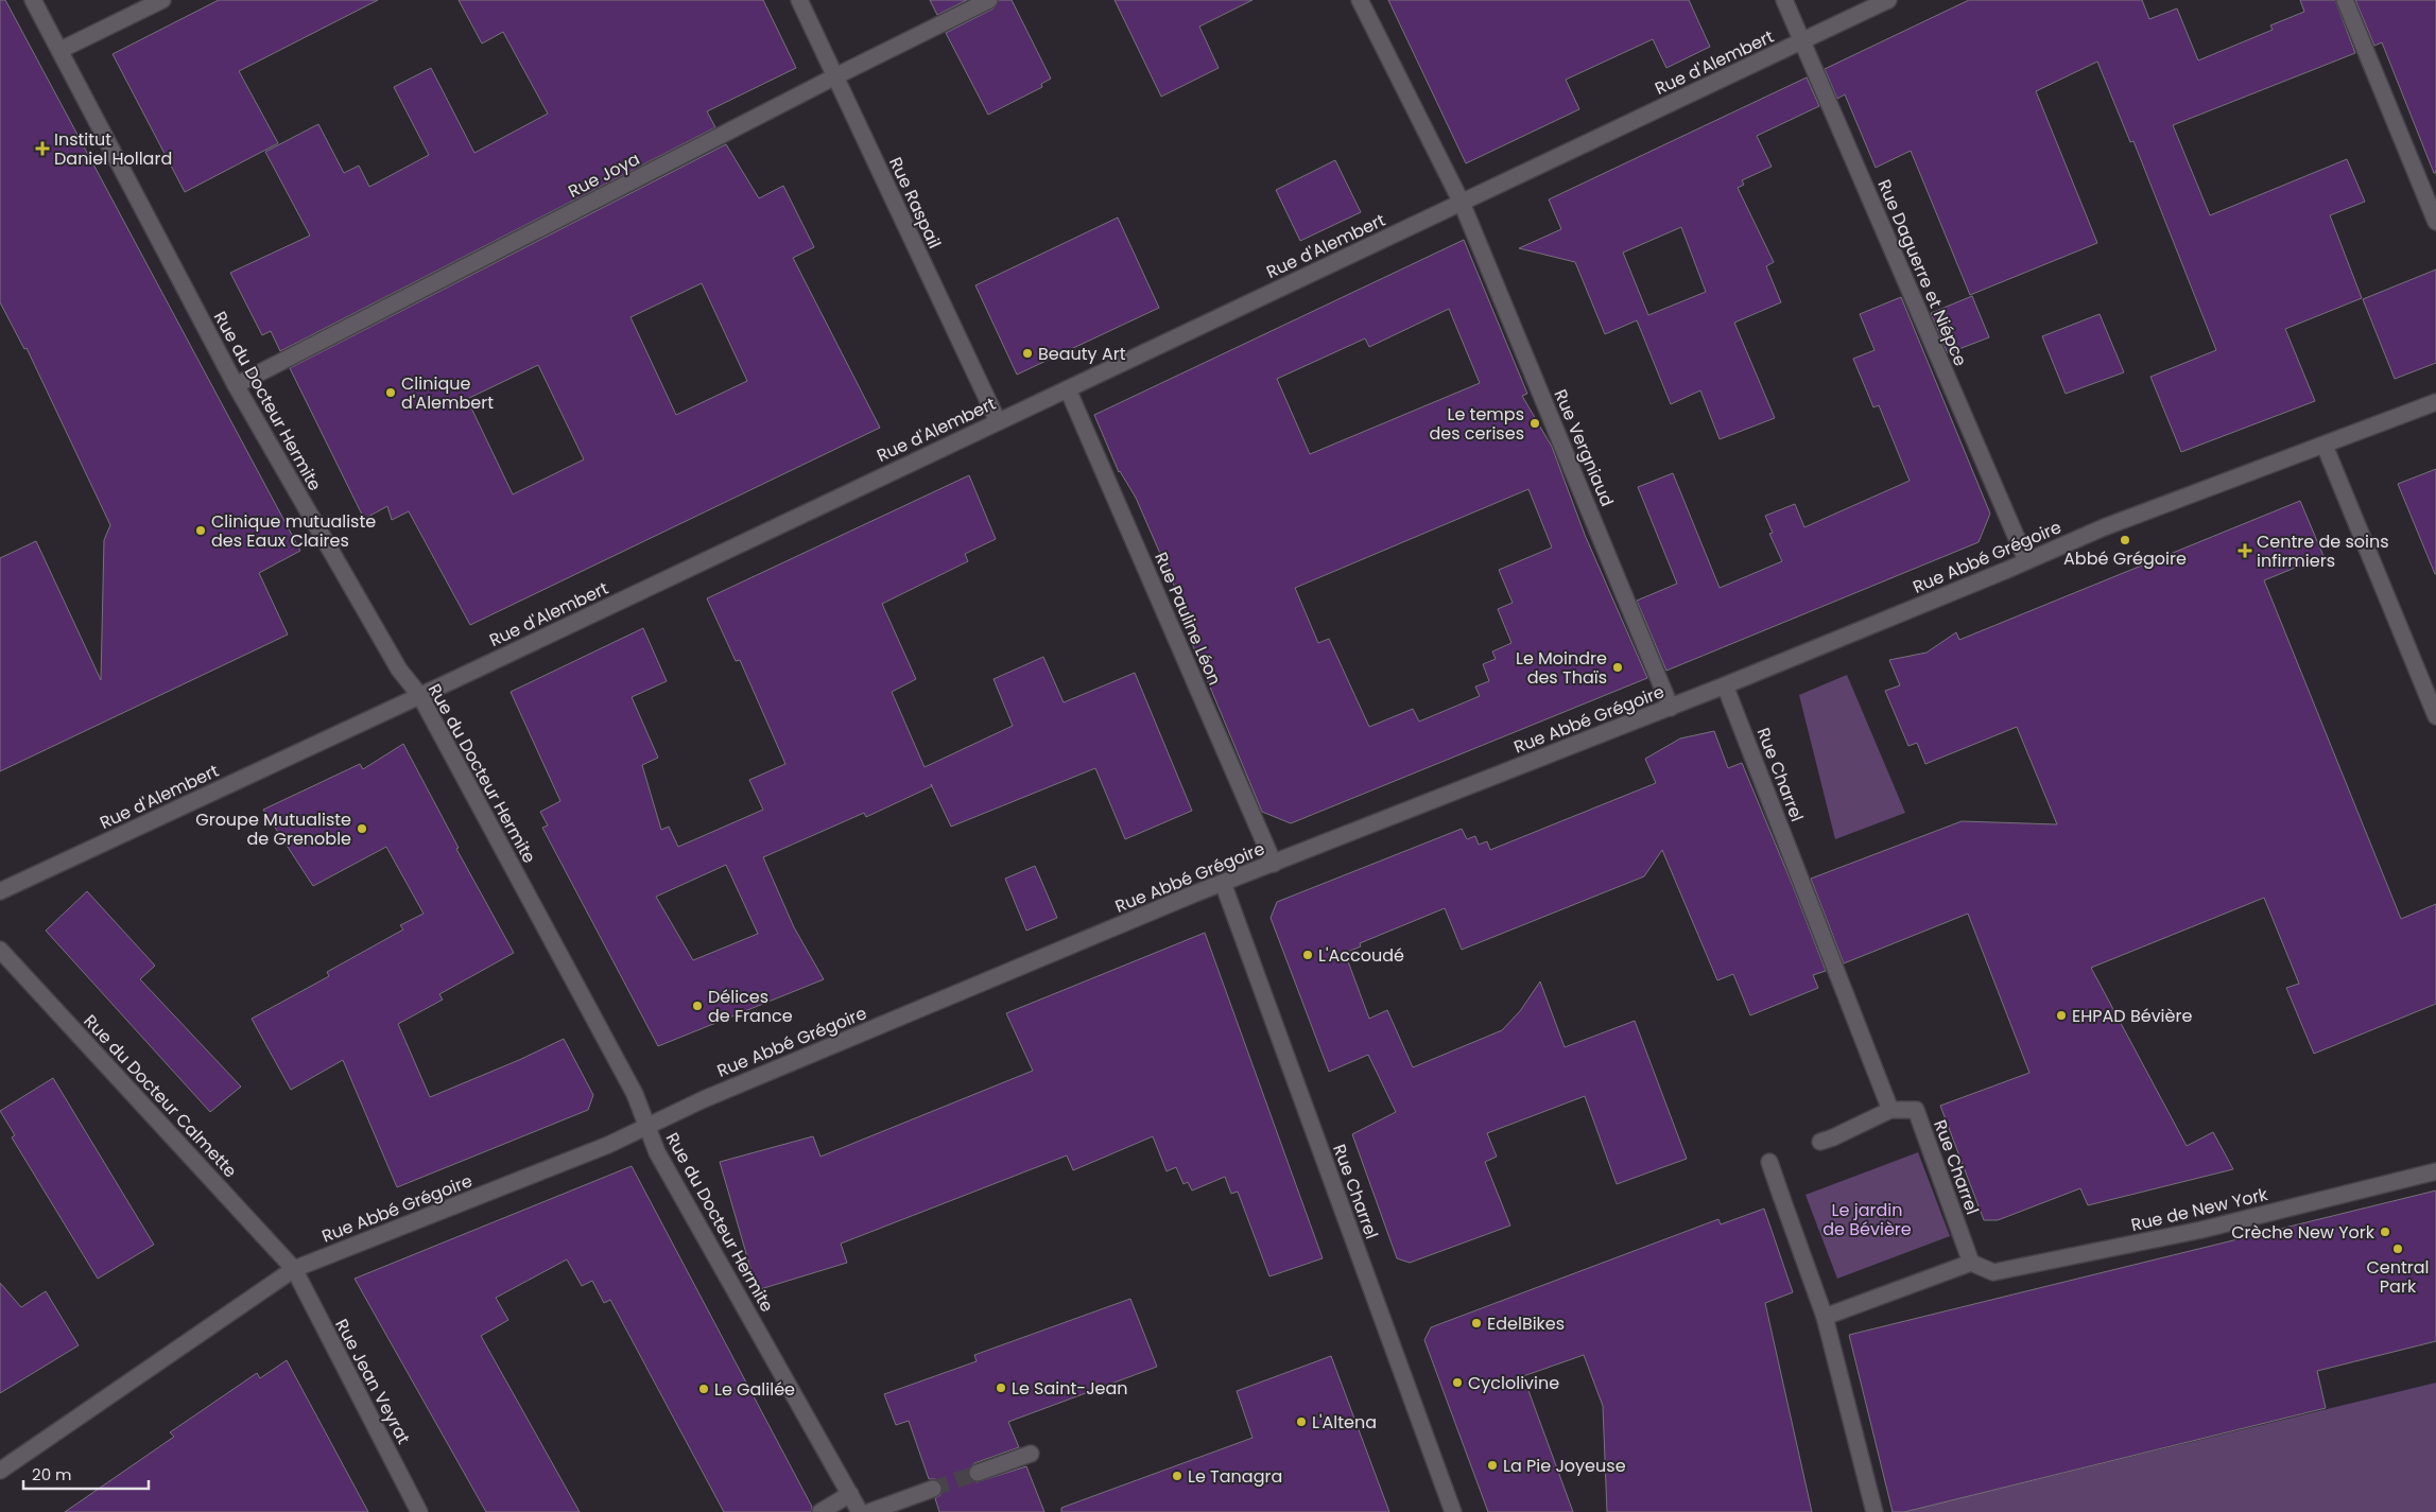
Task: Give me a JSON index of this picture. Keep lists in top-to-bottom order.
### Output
{
  "streets": {
    "street": [
      "Rue d'Alembert",
      "Rue Joya",
      "Rue Raspail",
      "Rue Daguerre et Niépce",
      "Rue du Docteur Hermite",
      "Rue Vergniaud",
      "Rue Abbé Grégoire",
      "Rue Pauline Léon",
      "Rue Charrel",
      "Rue du Docteur Calmette",
      "Rue de New York",
      "Rue Jean Veyrat"
    ]
  },
  "crossings": [
    ["Rue d'Alembert", "Rue Raspail"],
    ["Rue d'Alembert", "Rue Daguerre et Niépce"],
    ["Rue d'Alembert", "Rue du Docteur Hermite"],
    ["Rue d'Alembert", "Rue Vergniaud"],
    ["Rue d'Alembert", "Rue Pauline Léon"],
    ["Rue Joya", "Rue Raspail"],
    ["Rue Joya", "Rue du Docteur Hermite"],
    ["Rue Daguerre et Niépce", "Rue Abbé Grégoire"],
    ["Rue du Docteur Hermite", "Rue Abbé Grégoire"],
    ["Rue Vergniaud", "Rue Abbé Grégoire"],
    ["Rue Abbé Grégoire", "Rue Pauline Léon"],
    ["Rue Abbé Grégoire", "Rue Charrel"],
    ["Rue Abbé Grégoire", "Rue du Docteur Calmette"],
    ["Rue Abbé Grégoire", "Rue Jean Veyrat"],
    ["Rue Charrel", "Rue de New York"],
    ["Rue du Docteur Calmette", "Rue Jean Veyrat"]
  ],
  "parks": ["Le jardin de Bévière"],
  "places": {
    "health": ["Institut Daniel Hollard", "Centre de soins infirmiers"],
    "other": [
      "Beauty Art",
      "Clinique d'Alembert",
      "Le temps des cerises",
      "Clinique mutualiste des Eaux Claires",
      "Abbé Grégoire",
      "Le Moindre des Thaïs",
      "Groupe Mutualiste de Grenoble",
      "L'Accoudé",
      "Délices de France",
      "EHPAD Bévière",
      "Crèche New York",
      "Central Park",
      "EdelBikes",
      "Cyclolivine",
      "Le Saint-Jean",
      "Le Galilée",
      "L'Altena",
      "La Pie Joyeuse",
      "Le Tanagra"
    ]
  },
  "scale_bar": "20 m"
}
